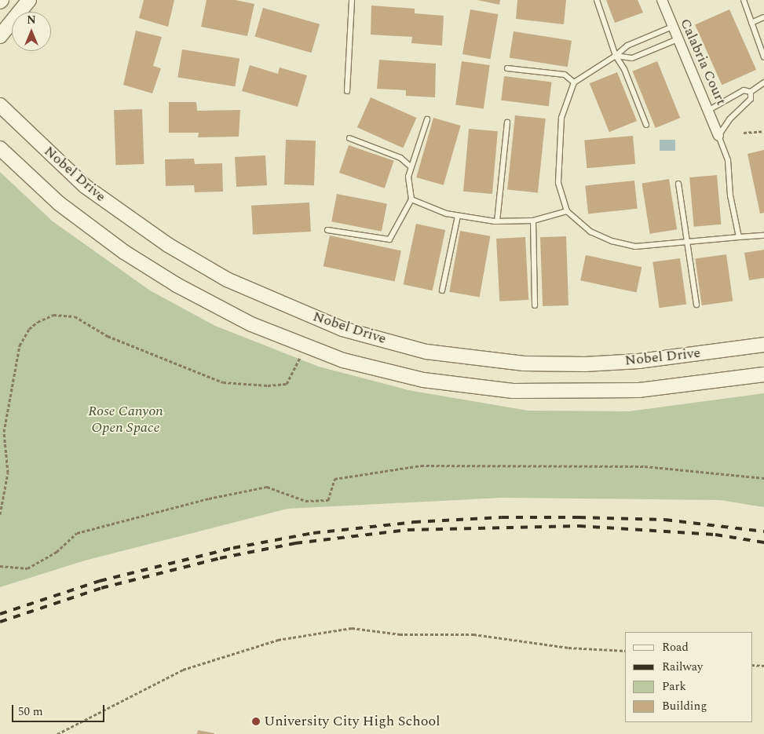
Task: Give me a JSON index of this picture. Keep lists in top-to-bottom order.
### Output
{
  "streets": {
    "main road": ["Nobel Drive"],
    "street": ["Calabria Court"]
  },
  "parks": ["Rose Canyon Open Space"],
  "places": ["University City High School"],
  "legend": [
    "Road",
    "Railway",
    "Park",
    "Building"
  ],
  "scale_bar": "50 m",
  "north": "top"
}
